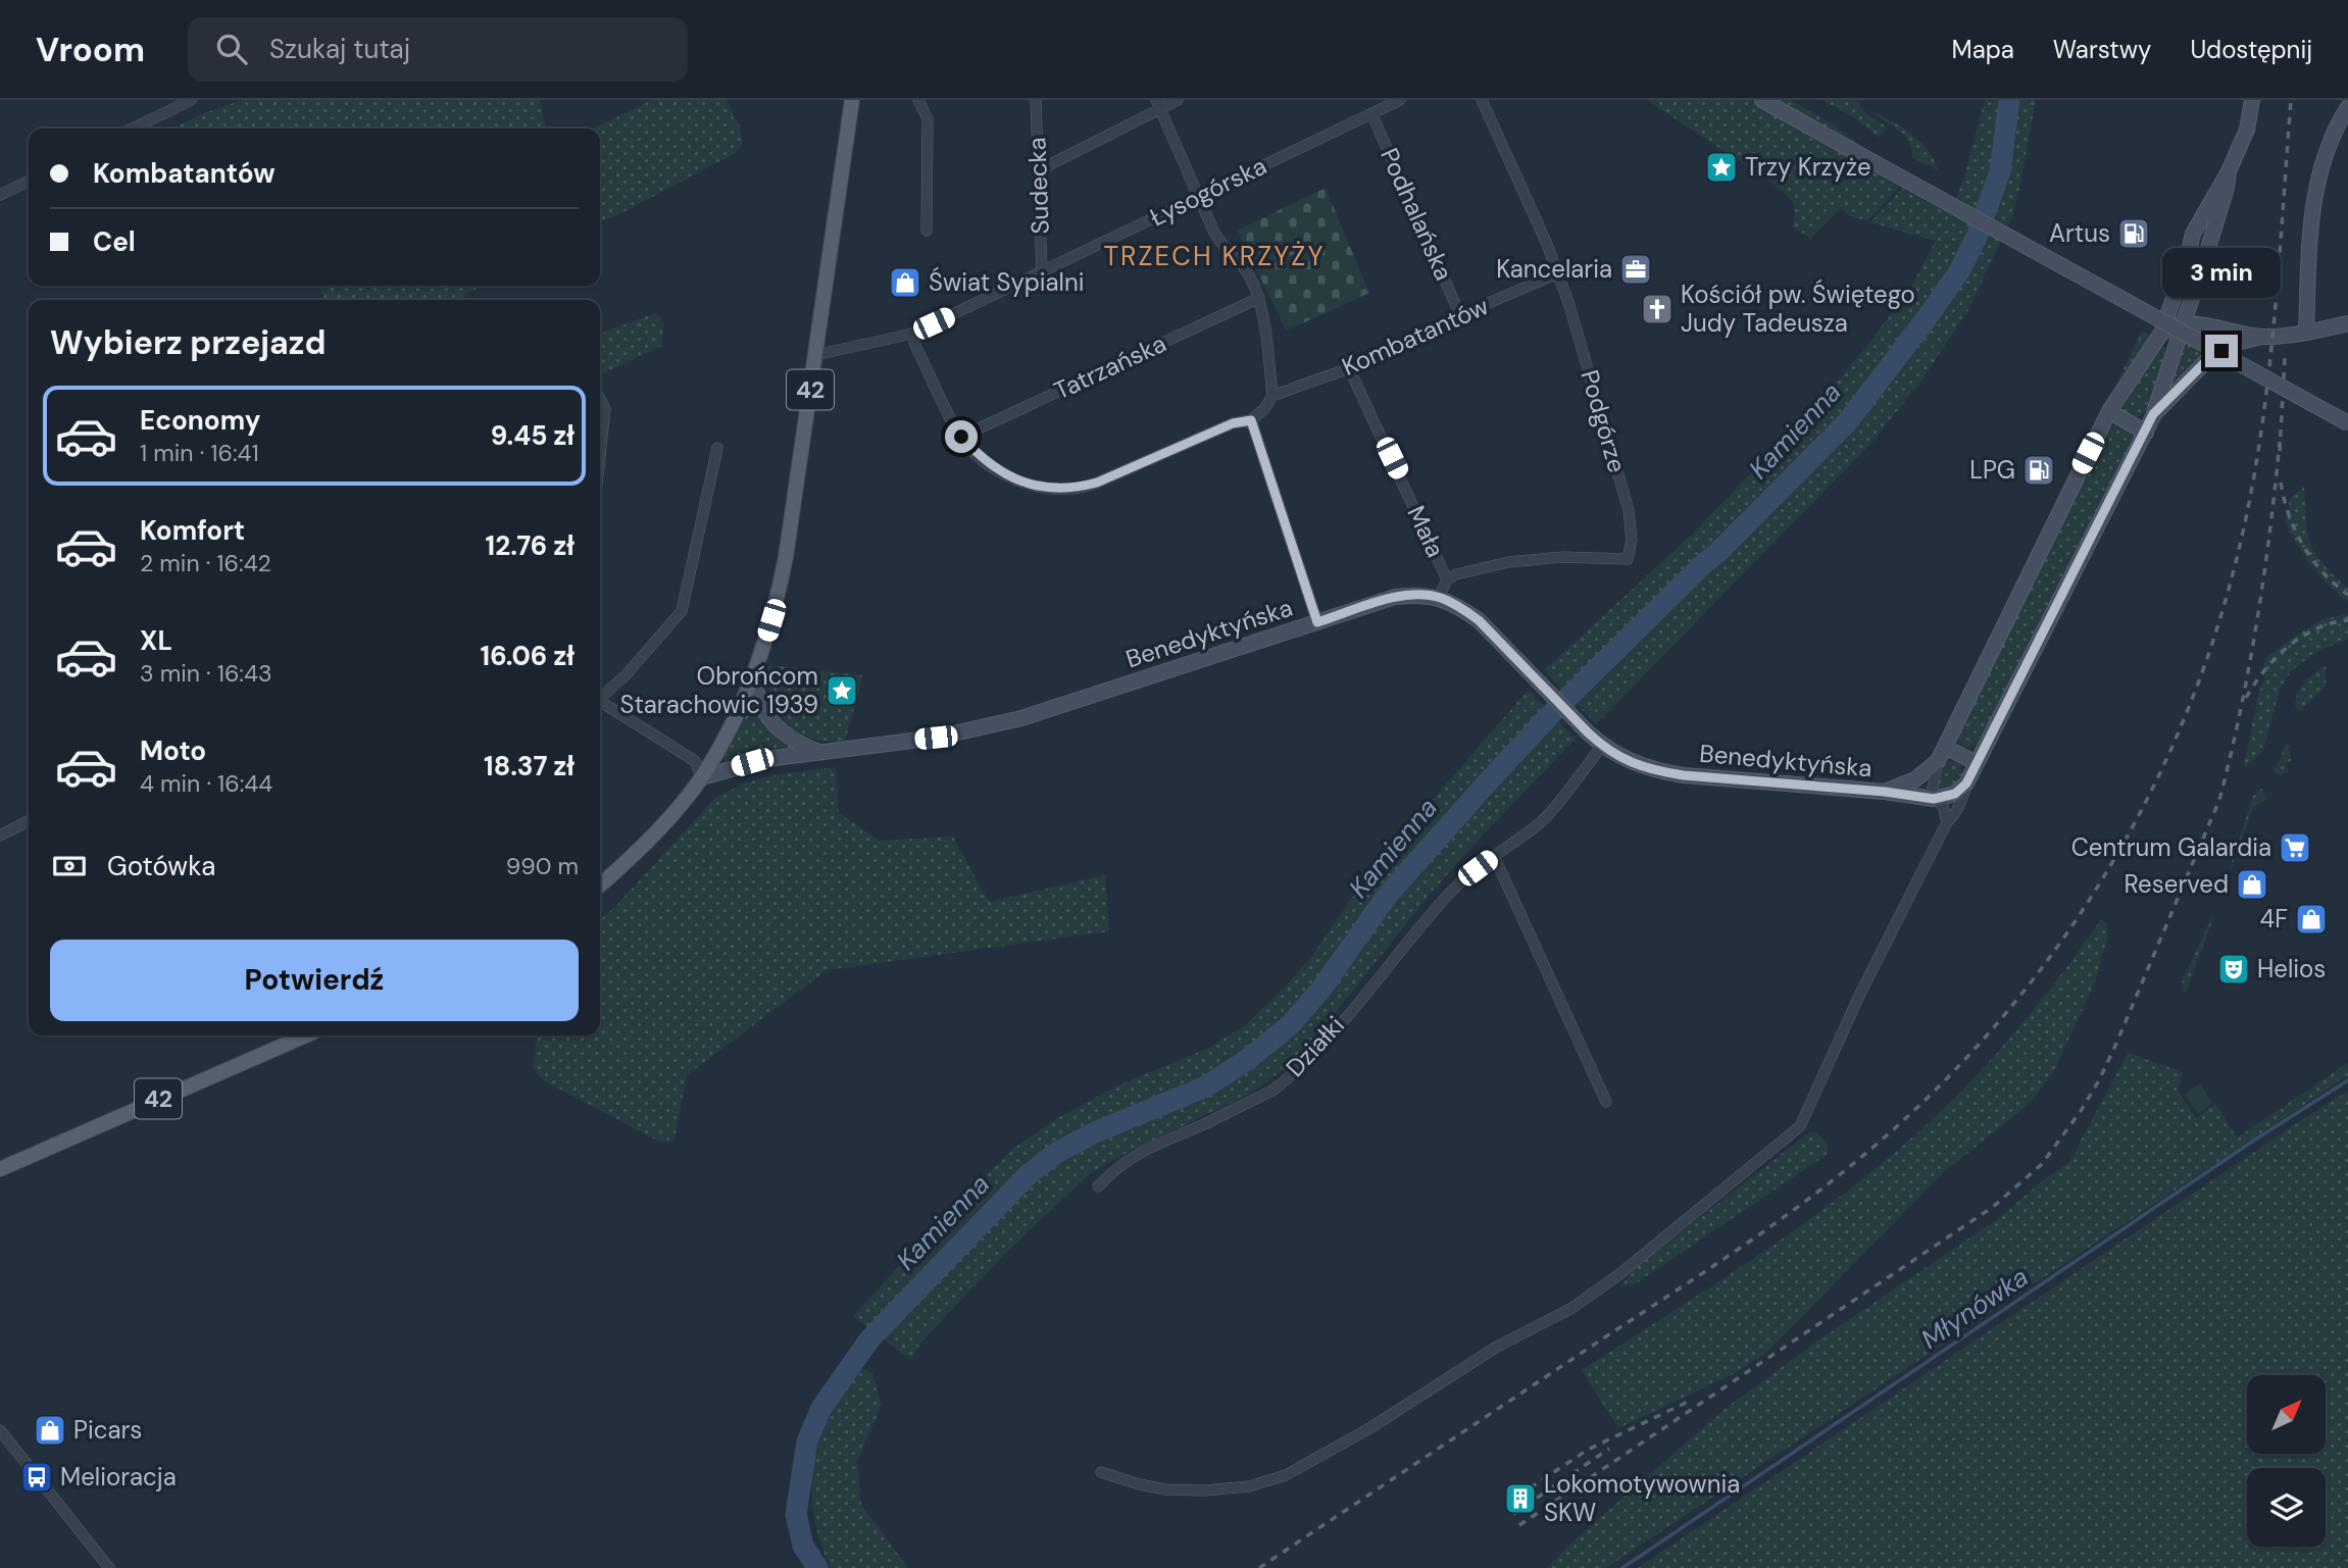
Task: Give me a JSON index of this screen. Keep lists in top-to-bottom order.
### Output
{
  "streets": {
    "main road": ["42"],
    "street": [
      "Sudecka",
      "Łysogórska",
      "Podhalańska",
      "Kombatantów",
      "Tatrzańska",
      "Podgórze",
      "Mała",
      "Benedyktyńska",
      "Działki"
    ]
  },
  "crossings": [
    ["Sudecka", "Łysogórska"],
    ["Łysogórska", "Podhalańska"],
    ["Łysogórska", "42"],
    ["Podhalańska", "Kombatantów"],
    ["Kombatantów", "Podgórze"],
    ["Kombatantów", "Mała"],
    ["42", "Benedyktyńska"],
    ["Podgórze", "Mała"],
    ["Benedyktyńska", "Działki"]
  ],
  "districts": ["TRZECH KRZYŻY"],
  "water": ["Kamienna", "Młynówka"],
  "places": {
    "place": ["Trzy Krzyże", "Obrońcom Starachowic 1939"],
    "fuel station": ["Artus", "LPG"],
    "office": ["Kancelaria"],
    "shop": [
      "Świat Sypialni",
      "Reserved",
      "4F",
      "Picars"
    ],
    "church": ["Kościół pw. Świętego Judy Tadeusza"],
    "supermarket": ["Centrum Galardia"],
    "theatre": ["Helios"],
    "bus stop": ["Melioracja"],
    "building": ["Lokomotywownia SKW"]
  },
  "north": "top right",
  "page": {
    "header": "Vroom",
    "search": "Szukaj tutaj",
    "nav": ["Mapa", "Warstwy", "Udostępnij"],
    "banner": ["Kombatantów", "Cel"],
    "bubble": "3 min",
    "heading": "Wybierz przejazd",
    "list": [
      {
        "name": "Economy",
        "note": "1 min · 16:41",
        "value": "9.45 zł"
      },
      {
        "name": "Komfort",
        "note": "2 min · 16:42",
        "value": "12.76 zł"
      },
      {
        "name": "XL",
        "note": "3 min · 16:43",
        "value": "16.06 zł"
      },
      {
        "name": "Moto",
        "note": "4 min · 16:44",
        "value": "18.37 zł"
      }
    ],
    "pay": ["Gotówka", "990 m"],
    "buttons": "Potwierdź"
  }
}
